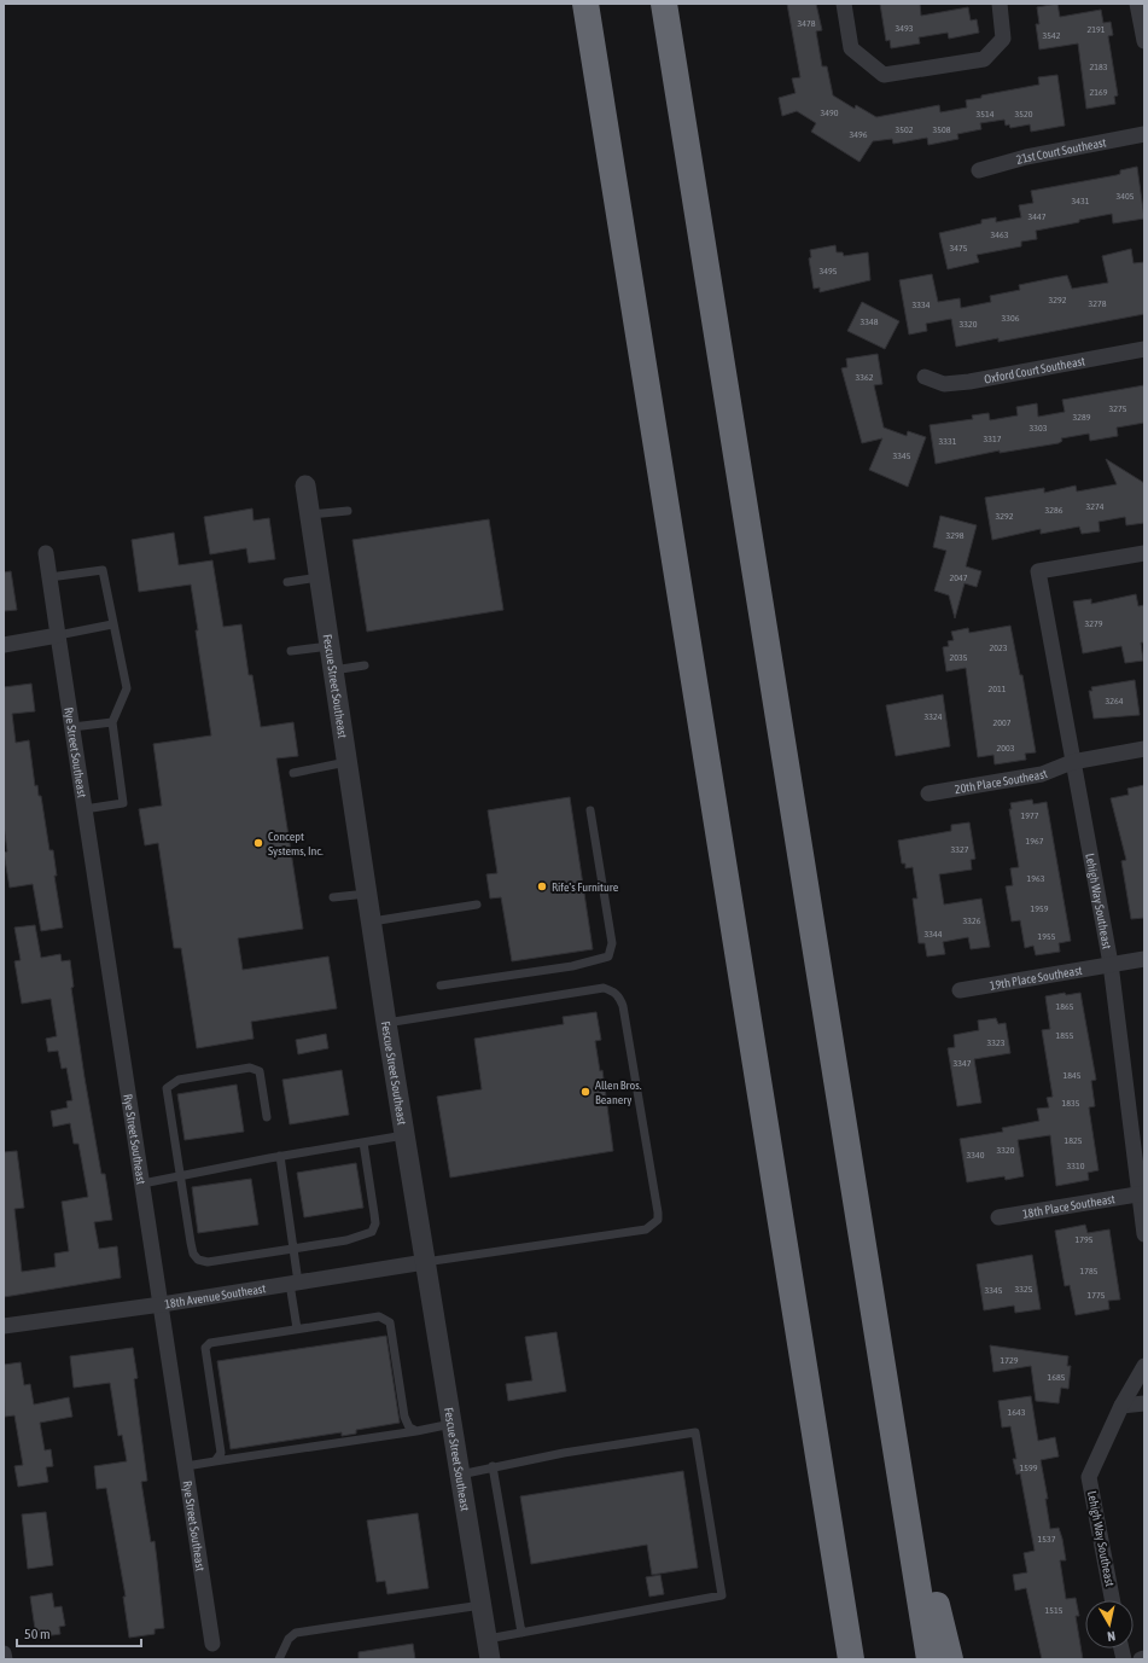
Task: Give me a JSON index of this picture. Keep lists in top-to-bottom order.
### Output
{
  "streets": {
    "street": [
      "21st Court Southeast",
      "Oxford Court Southeast",
      "Fescue Street Southeast",
      "Rye Street Southeast",
      "20th Place Southeast",
      "Lehigh Way Southeast",
      "19th Place Southeast",
      "18th Place Southeast",
      "18th Avenue Southeast"
    ]
  },
  "crossings": [
    ["Fescue Street Southeast", "18th Avenue Southeast"],
    ["Rye Street Southeast", "18th Avenue Southeast"],
    ["20th Place Southeast", "Lehigh Way Southeast"],
    ["Lehigh Way Southeast", "19th Place Southeast"],
    ["Lehigh Way Southeast", "18th Place Southeast"]
  ],
  "places": ["Concept Systems, Inc.", "Rife’s Furniture", "Allen Bros. Beanery"],
  "house_numbers": [
    "3478",
    "3493",
    "2191",
    "3542",
    "2183",
    "2169",
    "3490",
    "3514",
    "3520",
    "3502",
    "3508",
    "3496",
    "3405",
    "3431",
    "3447",
    "3463",
    "3475",
    "3495",
    "3292",
    "3278",
    "3334",
    "3306",
    "3348",
    "3320",
    "3362",
    "3275",
    "3289",
    "3303",
    "3317",
    "3331",
    "3345",
    "3274",
    "3286",
    "3292",
    "3298",
    "2047",
    "3279",
    "2023",
    "2035",
    "2011",
    "3264",
    "3324",
    "2007",
    "2003",
    "1977",
    "1967",
    "3327",
    "1963",
    "1959",
    "3326",
    "3344",
    "1955",
    "1865",
    "1855",
    "3323",
    "3347",
    "1845",
    "1835",
    "1825",
    "3320",
    "3340",
    "3310",
    "1795",
    "1785",
    "3325",
    "3345",
    "1775",
    "1729",
    "1685",
    "1643",
    "1599",
    "1537",
    "1515"
  ],
  "scale_bar": "50 m",
  "north": "bottom"
}
